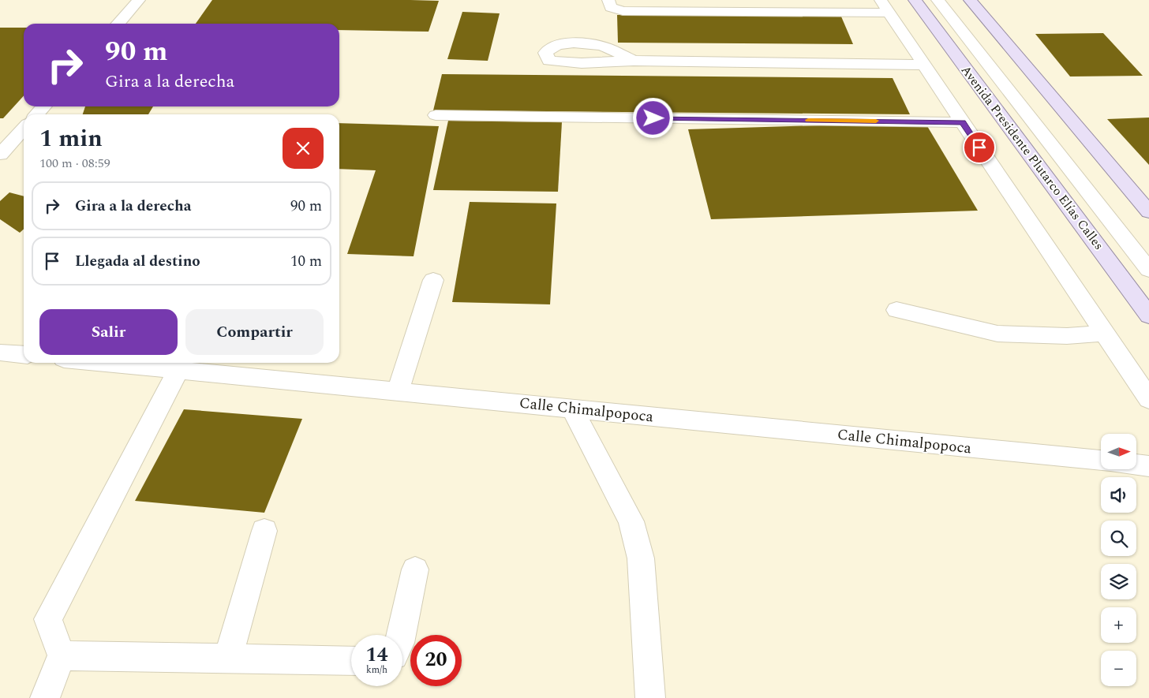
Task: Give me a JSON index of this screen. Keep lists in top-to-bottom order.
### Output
{
  "streets": {
    "main road": ["Avenida Presidente Plutarco Elías Calles"],
    "street": ["Calle Chimalpopoca"]
  },
  "north": "right",
  "page": {
    "turn": ["90 m", "Gira a la derecha"],
    "heading": ["1 min", "100 m · 08:59"],
    "list": [
      {
        "name": "Gira a la derecha",
        "value": "90 m"
      },
      {
        "name": "Llegada al destino",
        "value": "10 m"
      }
    ],
    "buttons": ["Salir", "Compartir"],
    "map_buttons": ["+", "−"],
    "speed": "14 km/h",
    "limit": "20"
  }
}
